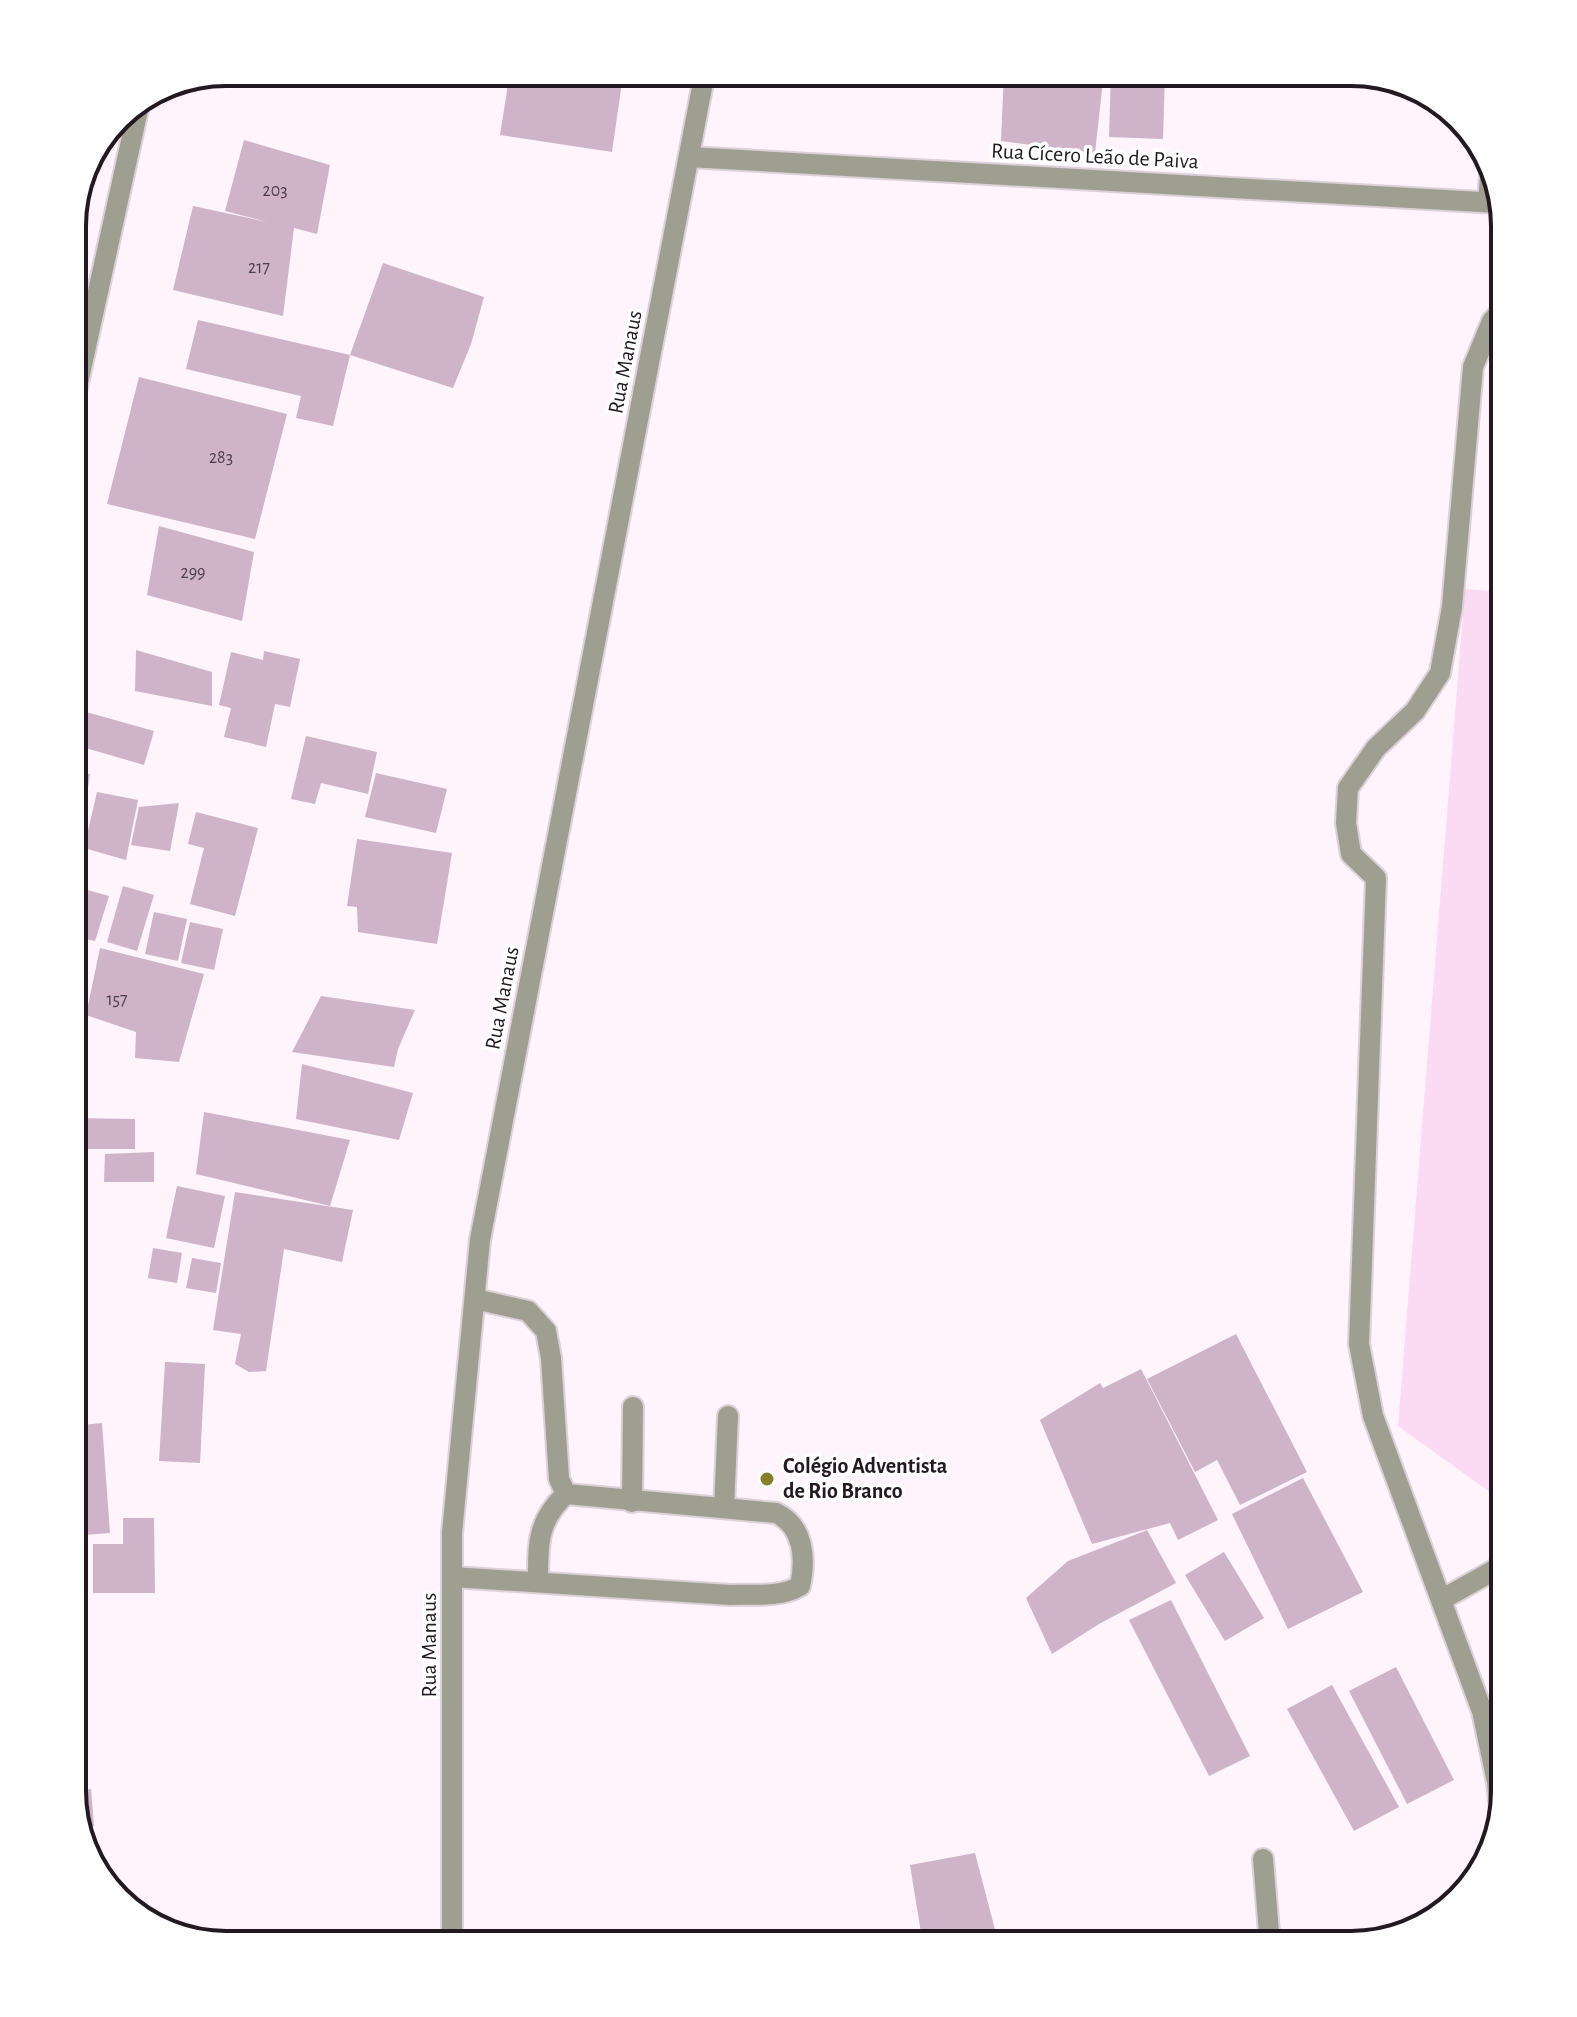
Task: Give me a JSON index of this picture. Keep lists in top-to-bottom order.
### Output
{
  "streets": {
    "street": ["Rua Cícero Leão de Paiva", "Rua Manaus"]
  },
  "crossings": [
    ["Rua Cícero Leão de Paiva", "Rua Manaus"]
  ],
  "places": ["Colégio Adventista de Rio Branco"],
  "house_numbers": [
    "203",
    "217",
    "283",
    "299",
    "157"
  ]
}
